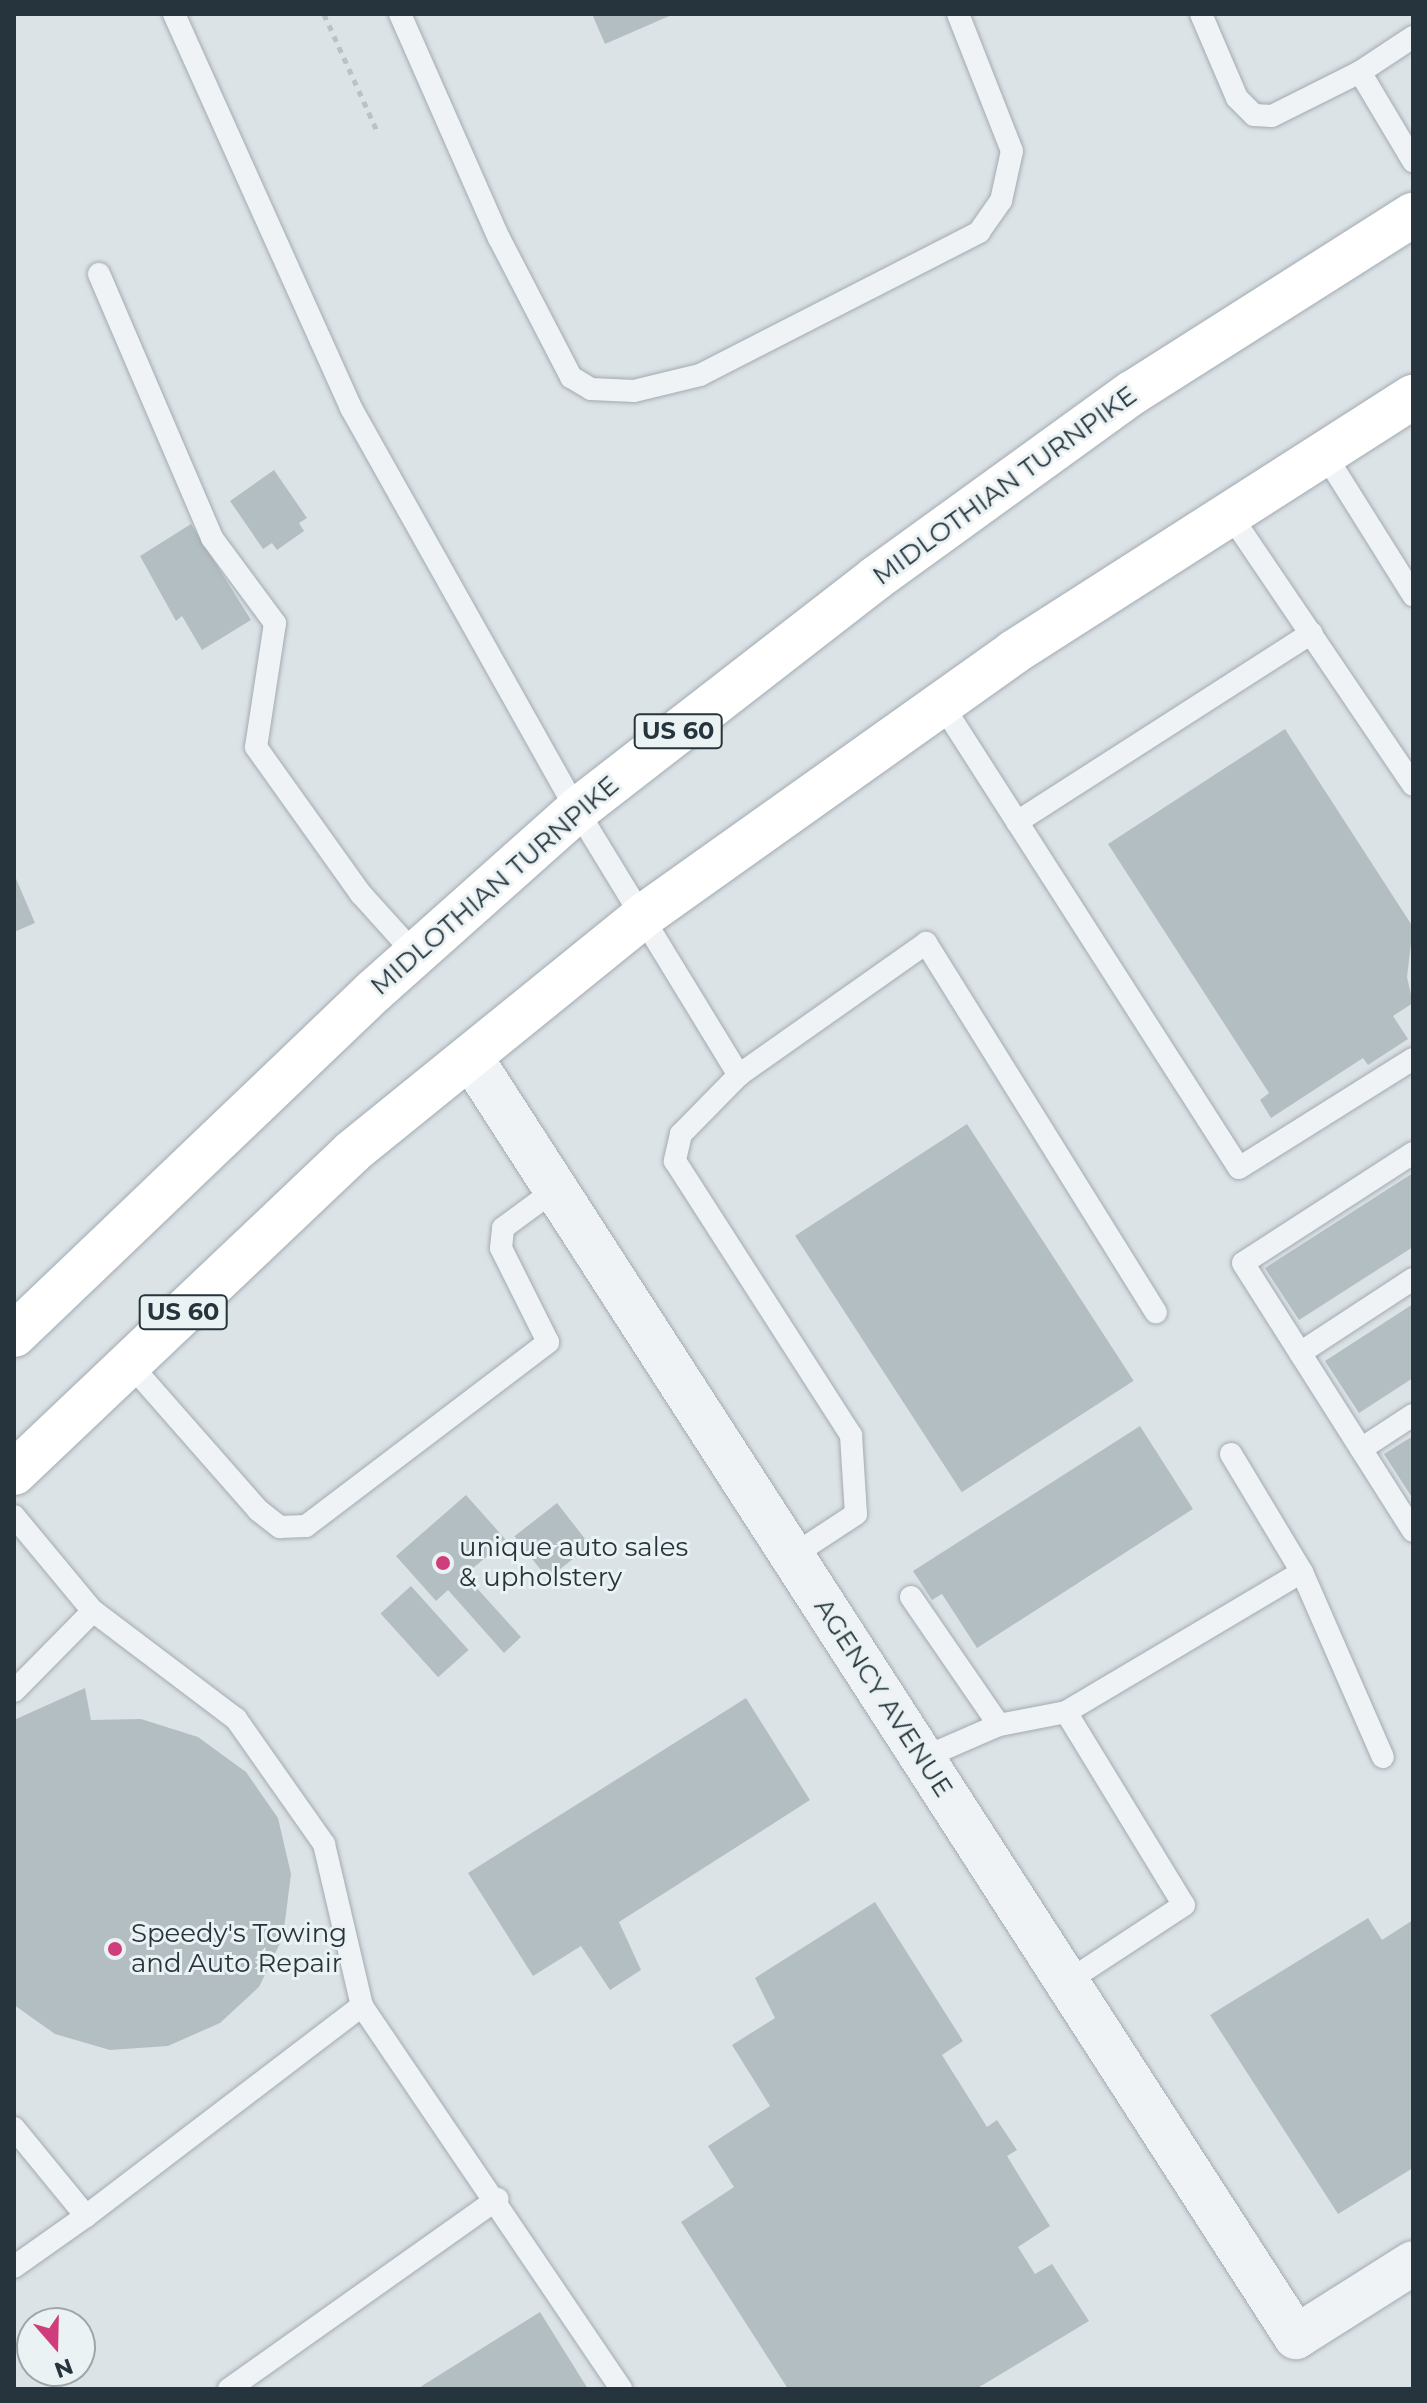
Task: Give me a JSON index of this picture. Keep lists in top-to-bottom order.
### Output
{
  "streets": {
    "main road": ["MIDLOTHIAN TURNPIKE", "US 60"],
    "street": ["AGENCY AVENUE"]
  },
  "crossings": [
    ["US 60", "AGENCY AVENUE"]
  ],
  "places": ["unique auto sales & upholstery", "Speedy's Towing and Auto Repair"],
  "north": "bottom"
}
